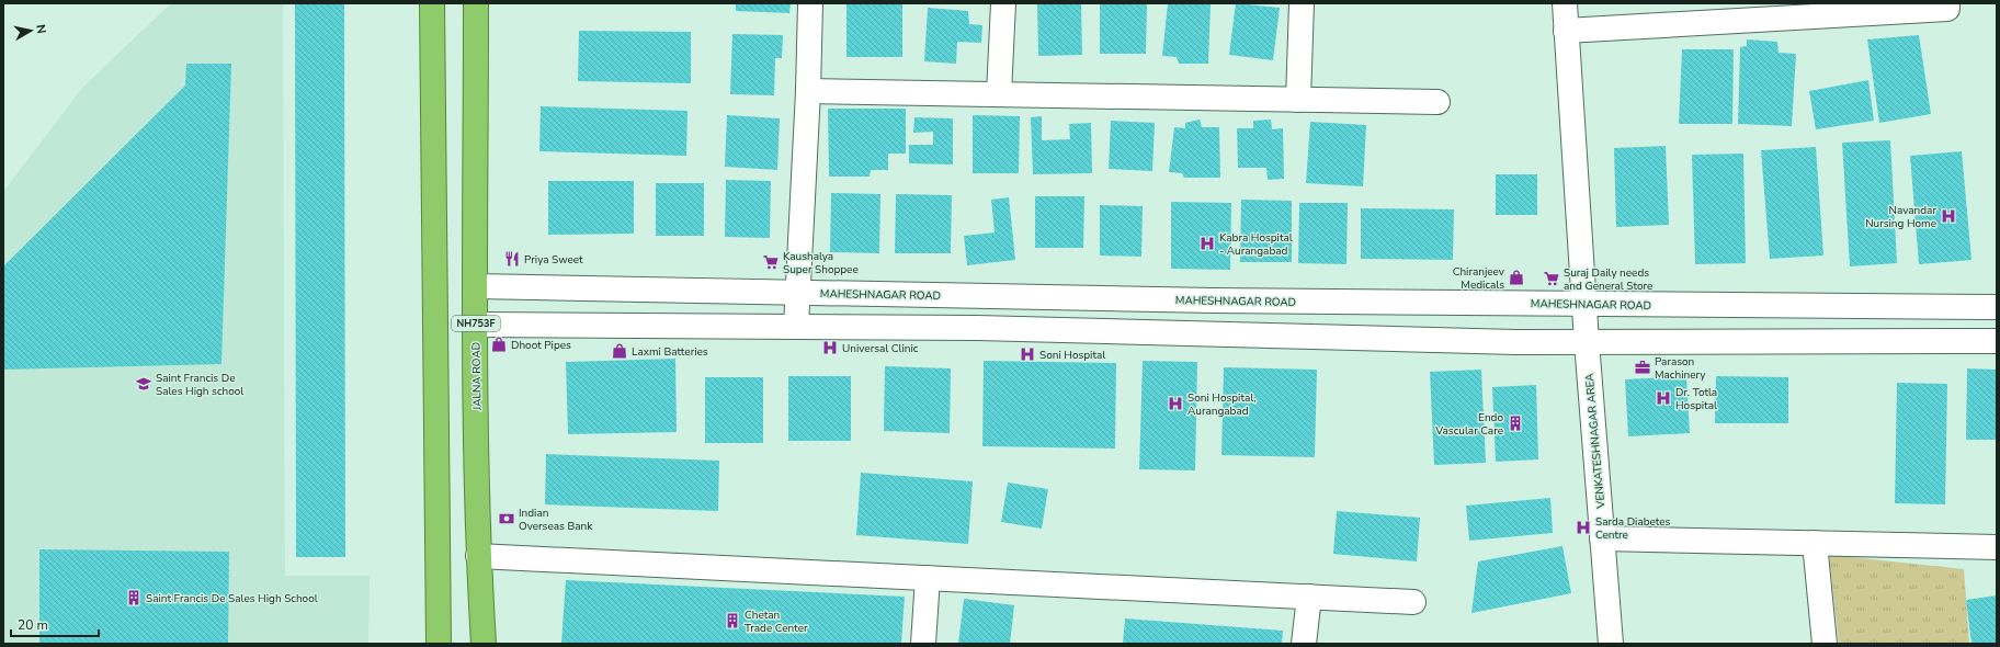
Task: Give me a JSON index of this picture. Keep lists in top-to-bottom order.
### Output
{
  "streets": {
    "highway": ["NH753F", "JALNA ROAD"],
    "street": ["MAHESHNAGAR ROAD", "VENKATESHNAGAR AREA"]
  },
  "crossings": [
    ["MAHESHNAGAR ROAD", "JALNA ROAD"],
    ["MAHESHNAGAR ROAD", "VENKATESHNAGAR AREA"]
  ],
  "places": {
    "hospital": [
      "Navandar Nursing Home",
      "Kabra Hospital - Aurangabad",
      "Universal Clinic",
      "Soni Hospital",
      "Dr. Totla Hospital",
      "Soni Hospital, Aurangabad",
      "Sarda Diabetes Centre"
    ],
    "restaurant": ["Priya Sweet"],
    "supermarket": ["Kaushalya Super Shoppee", "Suraj Daily needs and General Store"],
    "shop": ["Chiranjeev Medicals", "Dhoot Pipes", "Laxmi Batteries"],
    "office": ["Parason Machinery"],
    "school or university": ["Saint Francis De Sales High school"],
    "building": ["Endo Vascular Care", "Saint Francis De Sales High School", "Chetan Trade Center"],
    "bank": ["Indian Overseas Bank"]
  },
  "scale_bar": "20 m",
  "north": "right"
}
